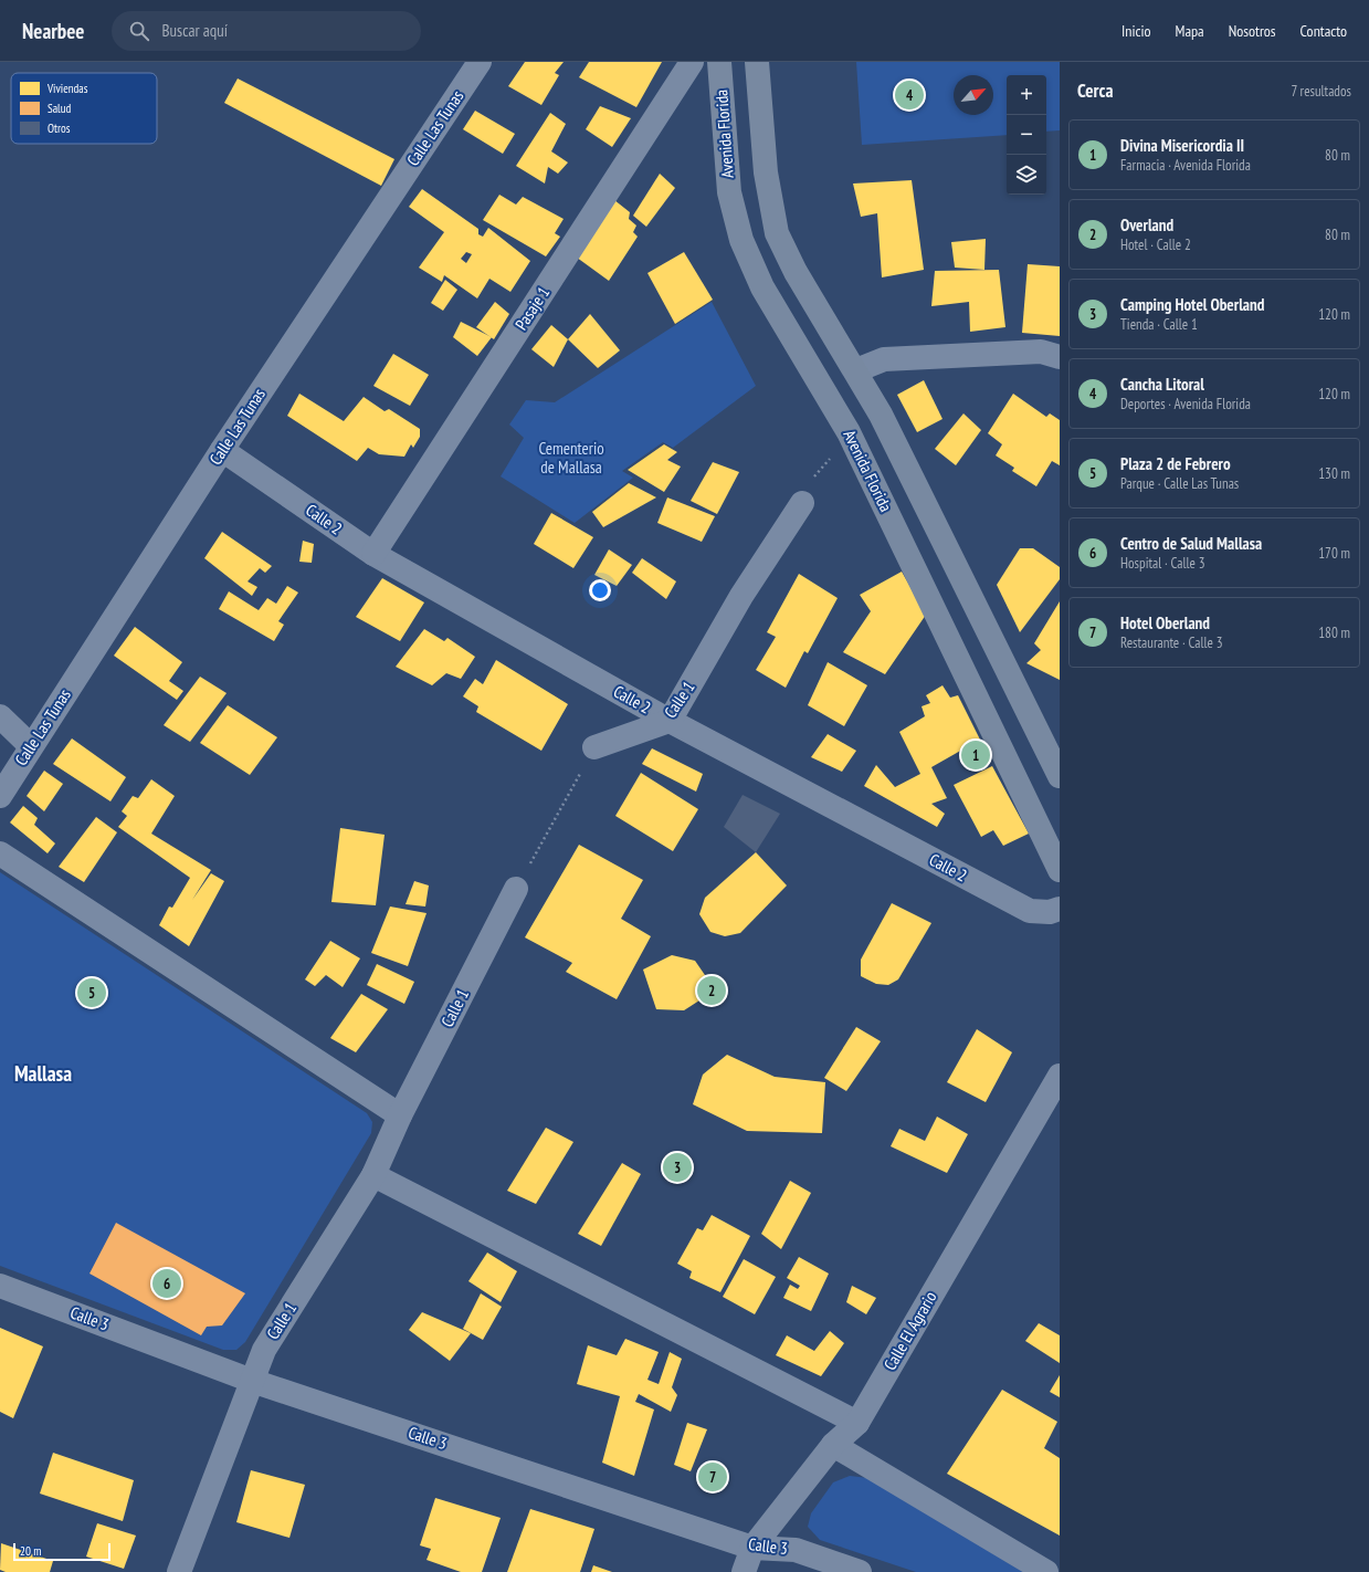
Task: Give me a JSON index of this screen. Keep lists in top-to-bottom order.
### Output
{
  "streets": {
    "main road": ["Avenida Florida"],
    "street": [
      "Calle Las Tunas",
      "Pasaje 1",
      "Calle 2",
      "Calle 1",
      "Calle 3",
      "Calle El Agrario"
    ]
  },
  "crossings": [
    ["Calle Las Tunas", "Calle 2"],
    ["Pasaje 1", "Calle 2"],
    ["Calle 2", "Calle 1"],
    ["Calle 1", "Calle 3"],
    ["Calle 3", "Calle El Agrario"]
  ],
  "districts": ["Mallasa"],
  "parks": ["Cementerio de Mallasa"],
  "legend": ["Viviendas", "Salud", "Otros"],
  "scale_bar": "20 m",
  "north": "top right",
  "page": {
    "header": "Nearbee",
    "search": "Buscar aquí",
    "nav": [
      "Inicio",
      "Mapa",
      "Nosotros",
      "Contacto"
    ],
    "heading": ["Cerca", "7 resultados"],
    "map_buttons": ["+", "−"],
    "pins": [
      "4",
      "1",
      "2",
      "5",
      "3",
      "6",
      "7"
    ],
    "list": [
      {
        "mark": "1",
        "name": "Divina Misericordia II",
        "note": "Farmacia · Avenida Florida",
        "value": "80 m"
      },
      {
        "mark": "2",
        "name": "Overland",
        "note": "Hotel · Calle 2",
        "value": "80 m"
      },
      {
        "mark": "3",
        "name": "Camping Hotel Oberland",
        "note": "Tienda · Calle 1",
        "value": "120 m"
      },
      {
        "mark": "4",
        "name": "Cancha Litoral",
        "note": "Deportes · Avenida Florida",
        "value": "120 m"
      },
      {
        "mark": "5",
        "name": "Plaza 2 de Febrero",
        "note": "Parque · Calle Las Tunas",
        "value": "130 m"
      },
      {
        "mark": "6",
        "name": "Centro de Salud Mallasa",
        "note": "Hospital · Calle 3",
        "value": "170 m"
      },
      {
        "mark": "7",
        "name": "Hotel Oberland",
        "note": "Restaurante · Calle 3",
        "value": "180 m"
      }
    ],
    "scale": "20 m"
  }
}
